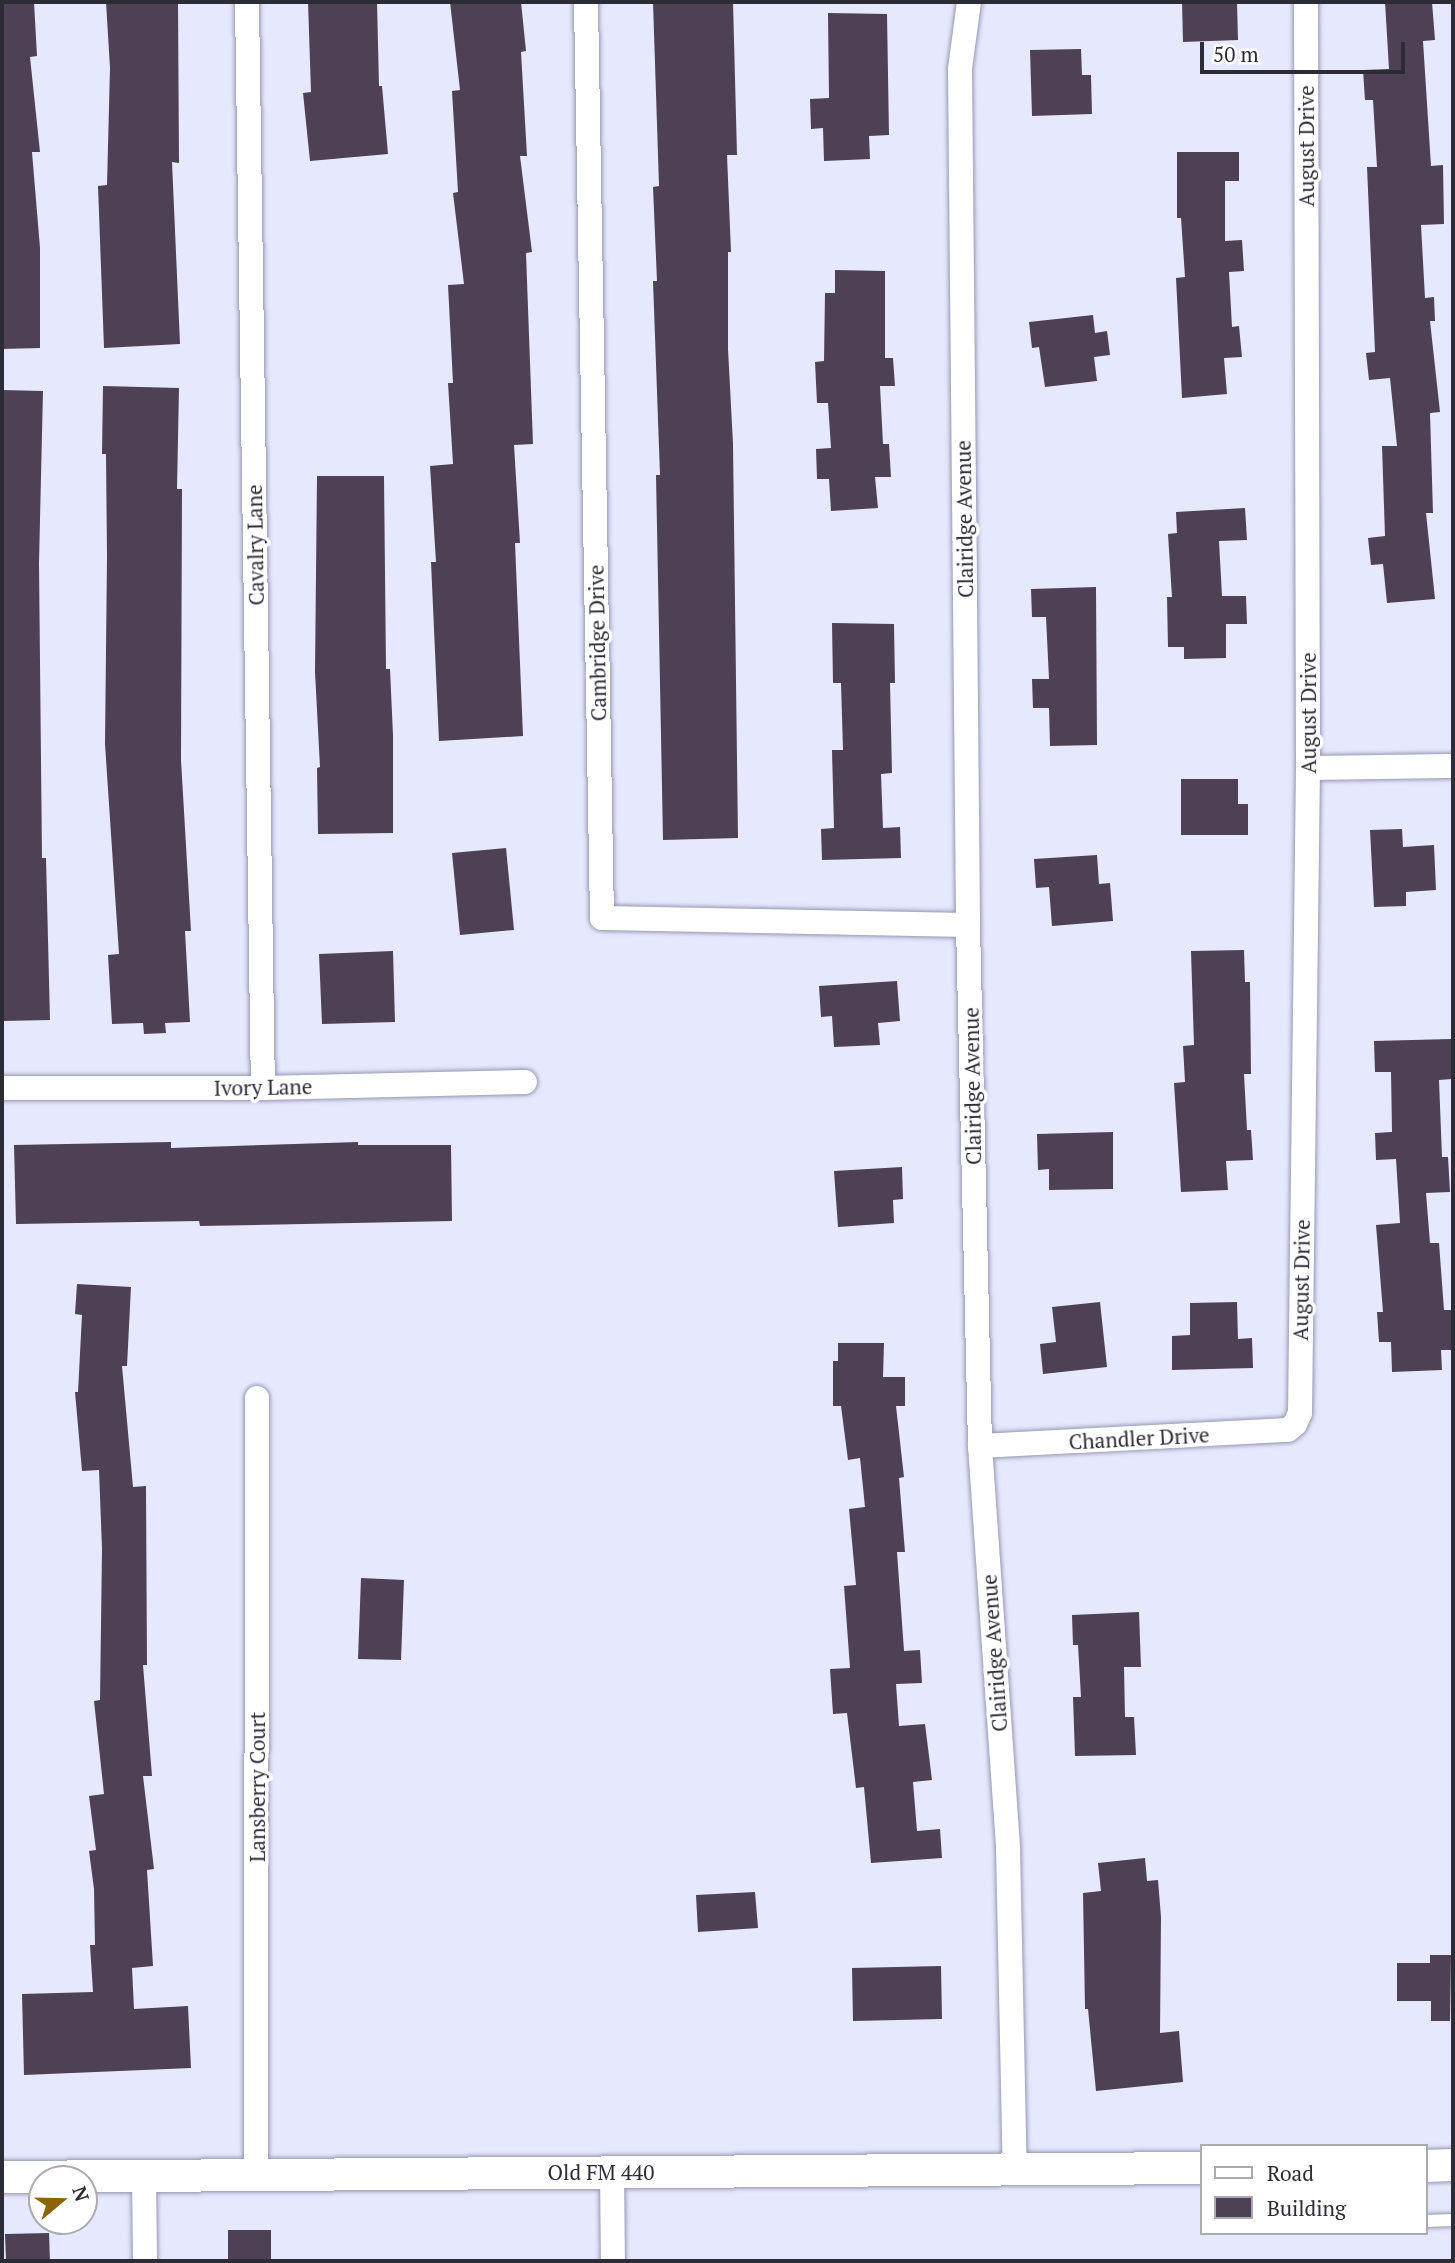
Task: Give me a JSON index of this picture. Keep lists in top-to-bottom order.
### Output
{
  "streets": {
    "street": [
      "August Drive",
      "Clairidge Avenue",
      "Cavalry Lane",
      "Cambridge Drive",
      "Ivory Lane",
      "Chandler Drive",
      "Lansberry Court",
      "Old FM 440"
    ]
  },
  "crossings": [
    ["August Drive", "Chandler Drive"],
    ["Clairidge Avenue", "Cambridge Drive"],
    ["Clairidge Avenue", "Chandler Drive"],
    ["Clairidge Avenue", "Old FM 440"],
    ["Cavalry Lane", "Ivory Lane"],
    ["Lansberry Court", "Old FM 440"]
  ],
  "legend": ["Road", "Building"],
  "scale_bar": "50 m",
  "north": "right"
}
